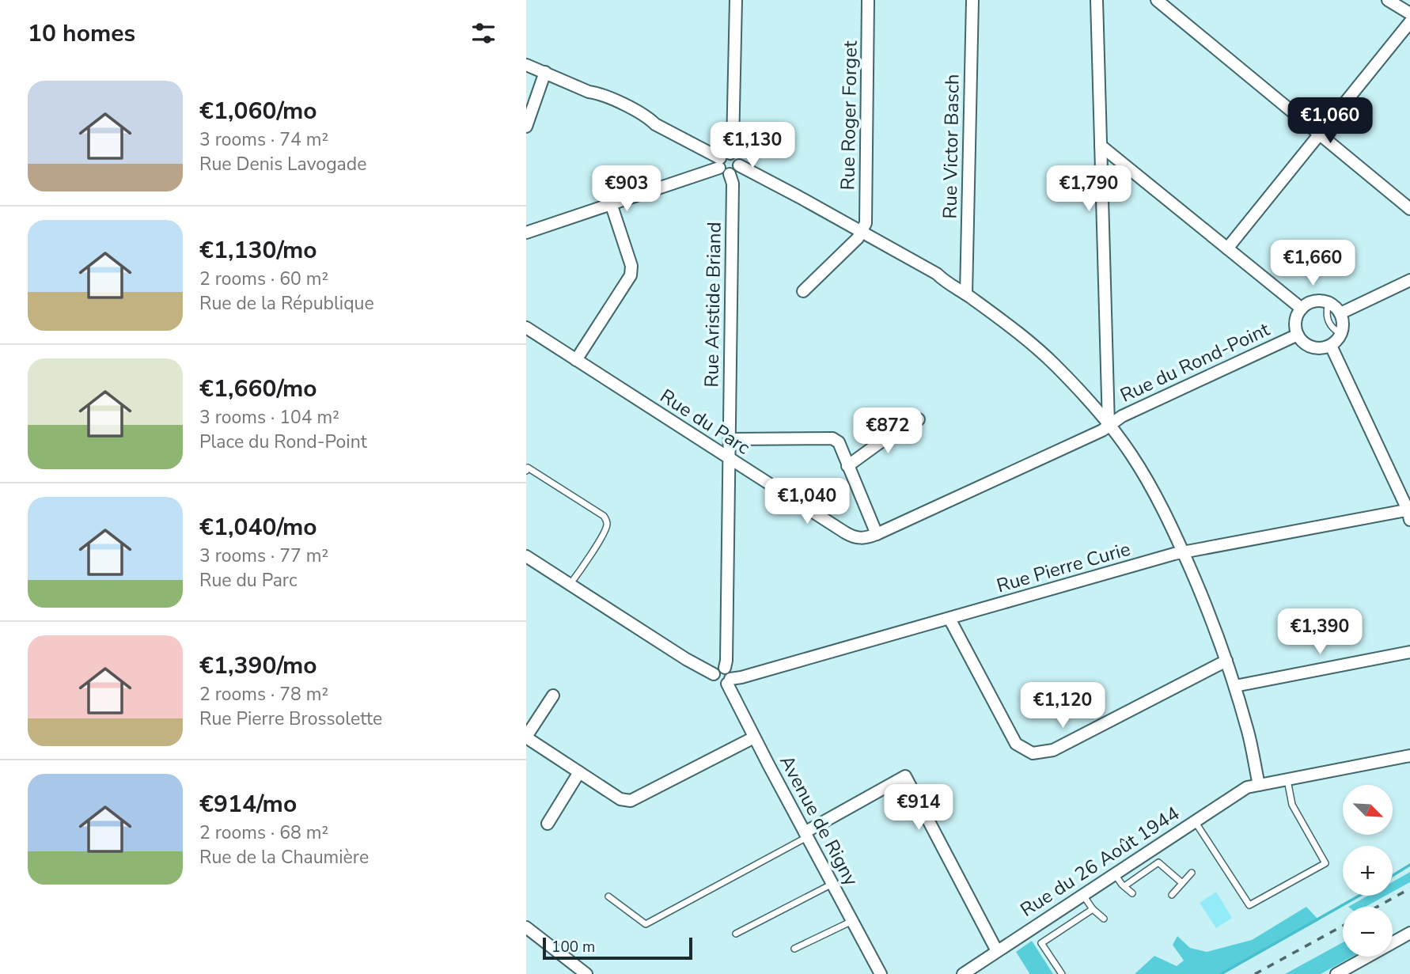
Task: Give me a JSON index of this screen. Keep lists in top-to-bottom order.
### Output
{
  "streets": {
    "street": [
      "Rue Roger Forget",
      "Rue Victor Basch",
      "Rue Aristide Briand",
      "Rue du Rond-Point",
      "Rue du Parc",
      "Rue Pierre Curie",
      "Avenue de Rigny",
      "Rue du 26 Août 1944"
    ]
  },
  "crossings": [
    ["Rue Aristide Briand", "Rue du Parc"],
    ["Rue Aristide Briand", "Rue Pierre Curie"],
    ["Rue Aristide Briand", "Avenue de Rigny"],
    ["Rue du Rond-Point", "Rue du Parc"],
    ["Rue Pierre Curie", "Avenue de Rigny"]
  ],
  "scale_bar": "100 m",
  "north": "bottom right",
  "page": {
    "heading": "10 homes",
    "list": [
      {
        "name": "€1,060/mo",
        "note": "3 rooms · 74 m² · Rue Denis Lavogade"
      },
      {
        "name": "€1,130/mo",
        "note": "2 rooms · 60 m² · Rue de la République"
      },
      {
        "name": "€1,660/mo",
        "note": "3 rooms · 104 m² · Place du Rond-Point"
      },
      {
        "name": "€1,040/mo",
        "note": "3 rooms · 77 m² · Rue du Parc"
      },
      {
        "name": "€1,390/mo",
        "note": "2 rooms · 78 m² · Rue Pierre Brossolette"
      },
      {
        "name": "€914/mo",
        "note": "2 rooms · 68 m² · Rue de la Chaumière"
      }
    ],
    "price": [
      "€1,060",
      "€1,130",
      "€903",
      "€1,790",
      "€1,660",
      "€872",
      "€1,040",
      "€1,390",
      "€1,120",
      "€914"
    ],
    "map_buttons": ["+", "−"],
    "scale": "100 m"
  }
}
